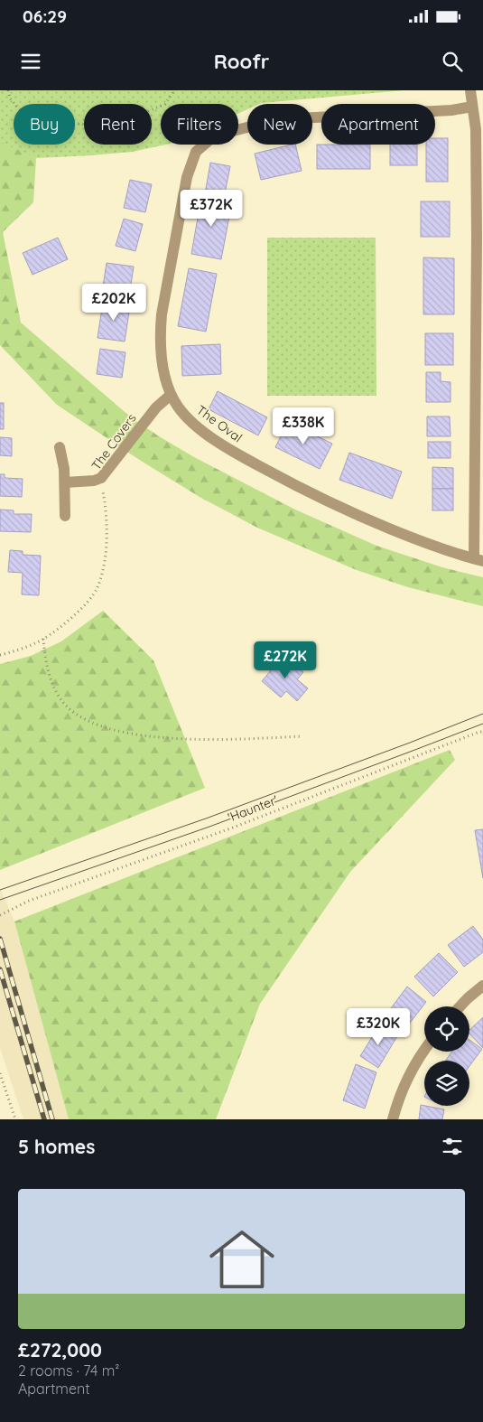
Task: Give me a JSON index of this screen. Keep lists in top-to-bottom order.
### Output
{
  "streets": {
    "street": ["The Oval", "The Covers"],
    "path": ["'Haunter'"]
  },
  "crossings": [
    ["The Oval", "The Covers"]
  ],
  "page": {
    "status": "06:29",
    "header": "Roofr",
    "chip": [
      "Buy",
      "Rent",
      "Filters",
      "New",
      "Apartment"
    ],
    "price": [
      "£372K",
      "£202K",
      "£338K",
      "£272K",
      "£320K"
    ],
    "heading": "5 homes",
    "list": [
      {
        "name": "£272,000",
        "note": "2 rooms · 74 m² · Apartment"
      }
    ]
  }
}
